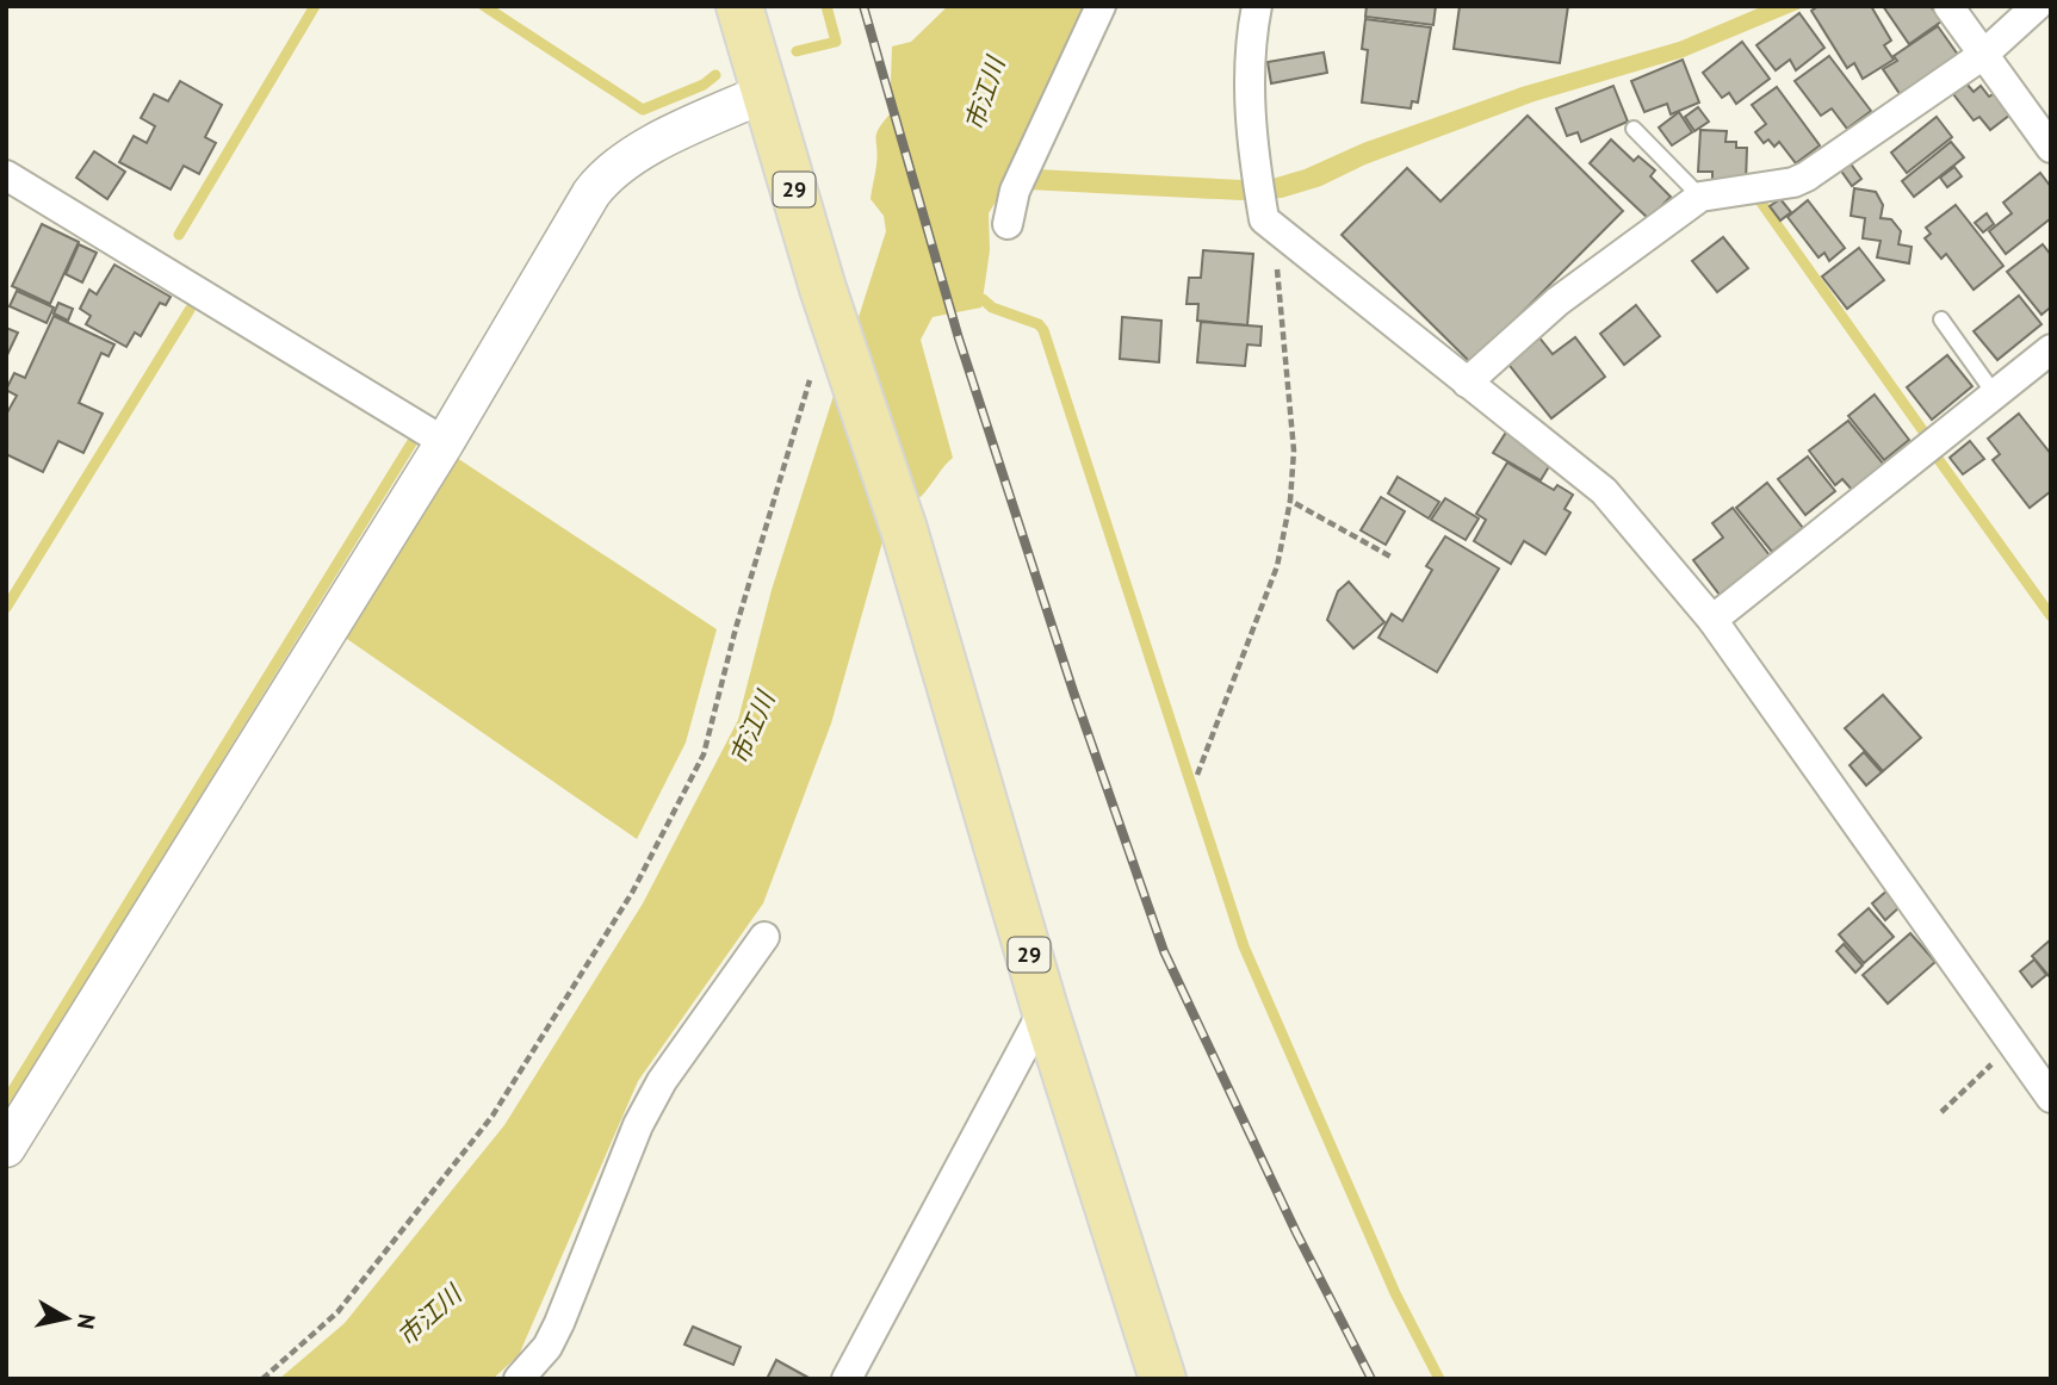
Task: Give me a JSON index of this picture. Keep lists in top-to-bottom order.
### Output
{
  "streets": {
    "main road": ["29"]
  },
  "water": ["市江川"],
  "north": "right"
}
